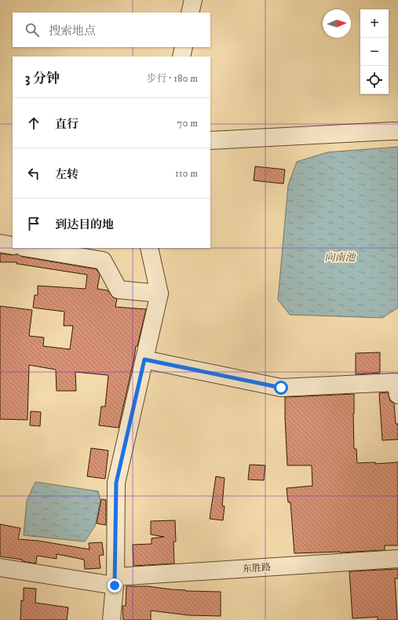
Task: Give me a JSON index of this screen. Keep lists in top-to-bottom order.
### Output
{
  "streets": {
    "street": ["东胜路"]
  },
  "water": ["向南池"],
  "north": "right",
  "page": {
    "map_buttons": ["+", "−"],
    "search": "搜索地点",
    "heading": ["3 分钟", "步行 · 180 m"],
    "list": [
      ["直行", "70 m"],
      ["左转", "110 m"],
      "到达目的地"
    ]
  }
}
